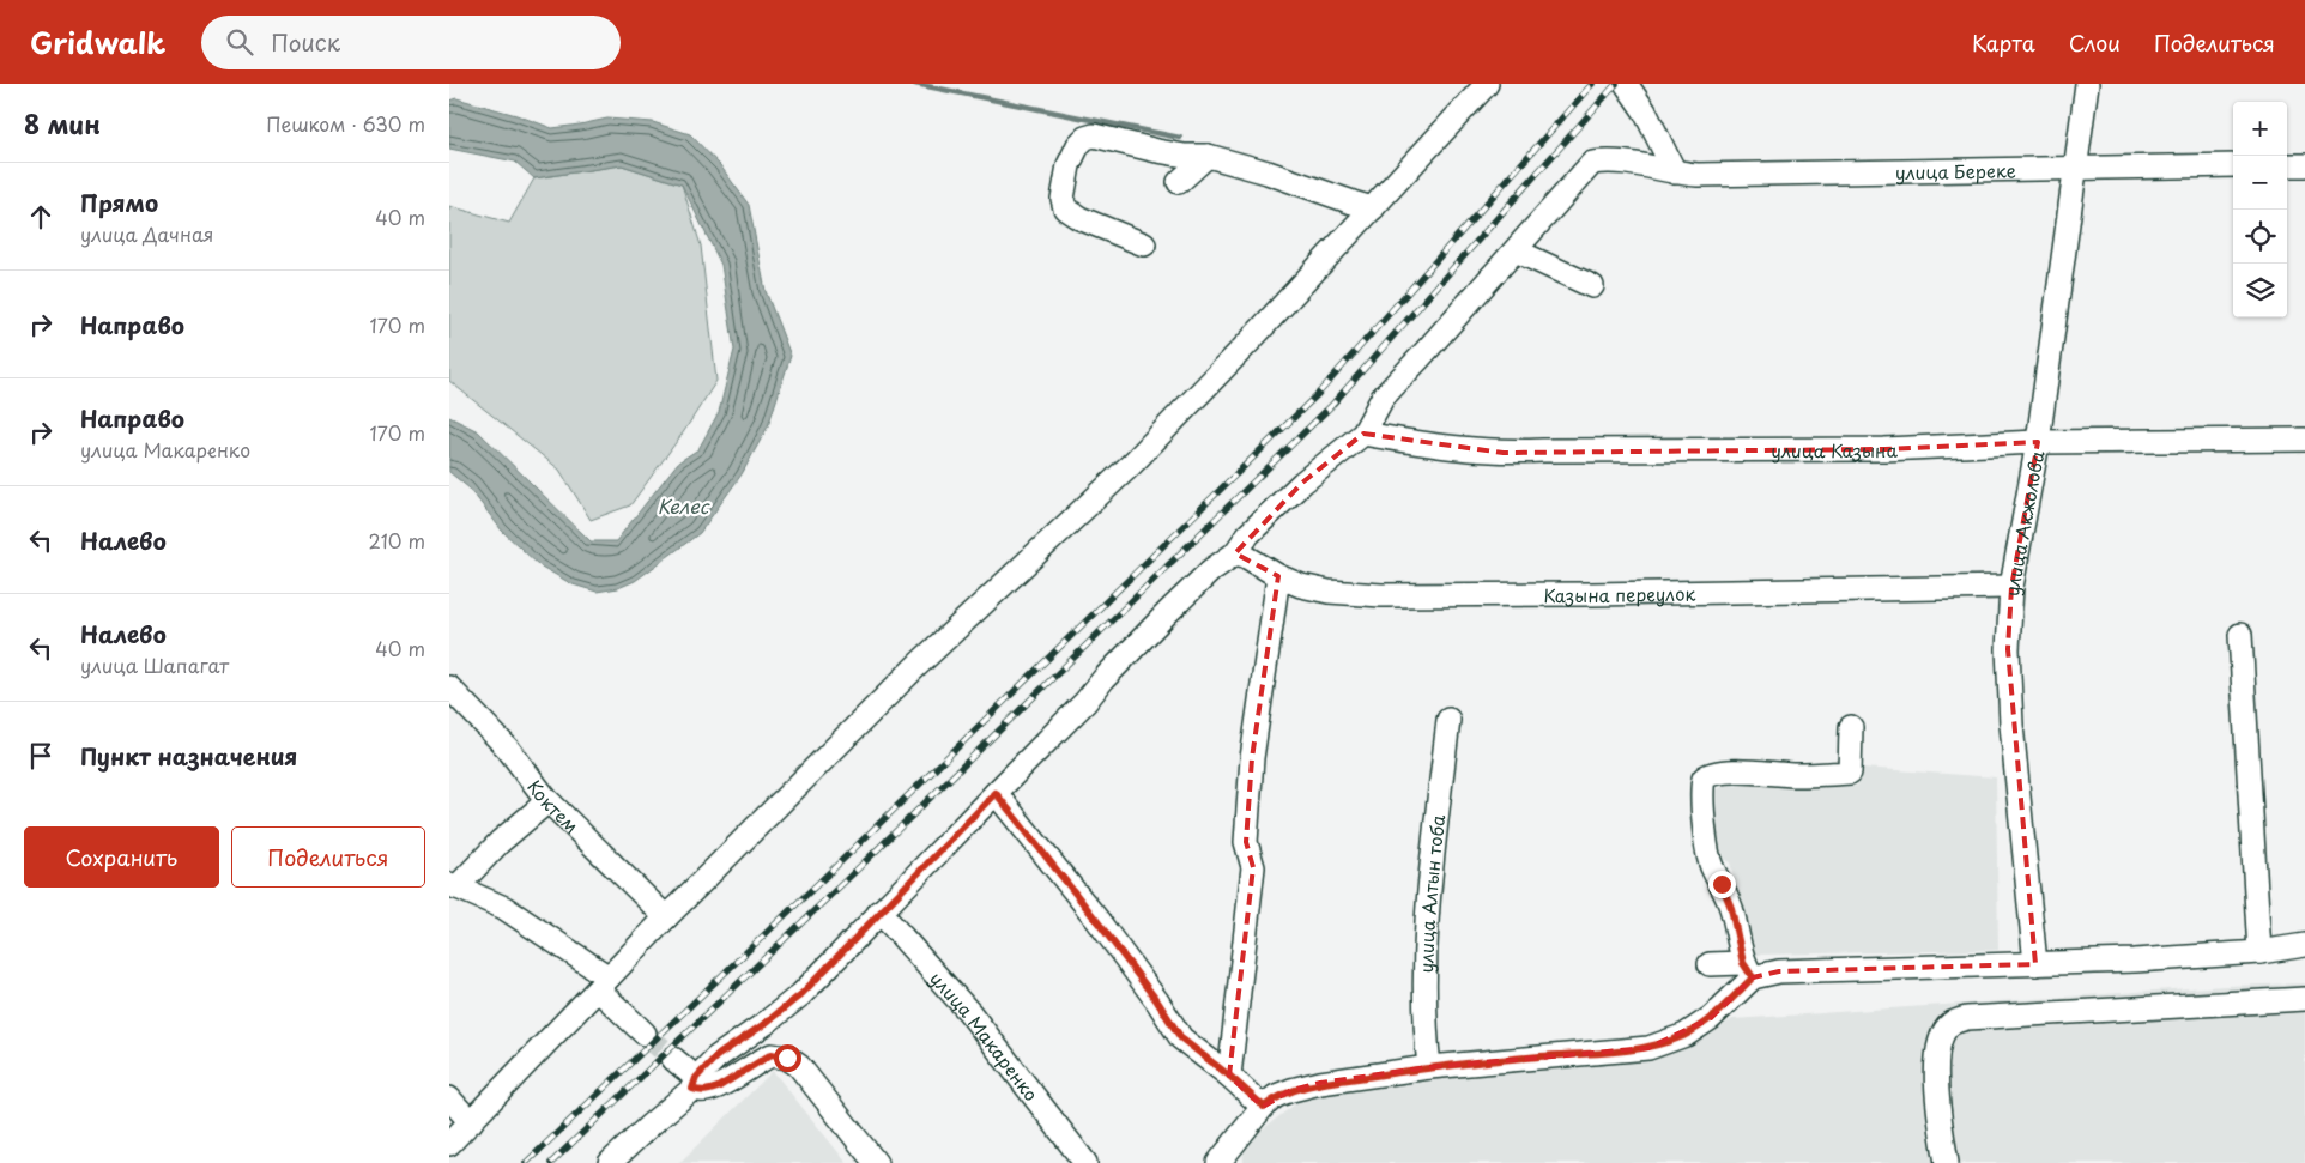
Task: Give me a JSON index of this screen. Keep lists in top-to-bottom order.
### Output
{
  "streets": {
    "street": [
      "улица Береке",
      "улица Казына",
      "улица Акжолова",
      "Казына переулок",
      "Коктем",
      "улица Алтын тоба",
      "улица Макаренко"
    ]
  },
  "crossings": [
    ["улица Береке", "улица Акжолова"],
    ["улица Казына", "улица Акжолова"],
    ["улица Акжолова", "Казына переулок"]
  ],
  "water": ["Келес"],
  "page": {
    "header": "Gridwalk",
    "search": "Поиск",
    "nav": ["Карта", "Слои", "Поделиться"],
    "heading": ["8 мин", "Пешком · 630 m"],
    "map_buttons": ["+", "−"],
    "list": [
      ["Прямо", "улица Дачная", "40 m"],
      ["Направо", "170 m"],
      ["Направо", "улица Макаренко", "170 m"],
      ["Налево", "210 m"],
      ["Налево", "улица Шапагат", "40 m"],
      "Пункт назначения"
    ],
    "buttons": ["Сохранить", "Поделиться"]
  }
}
